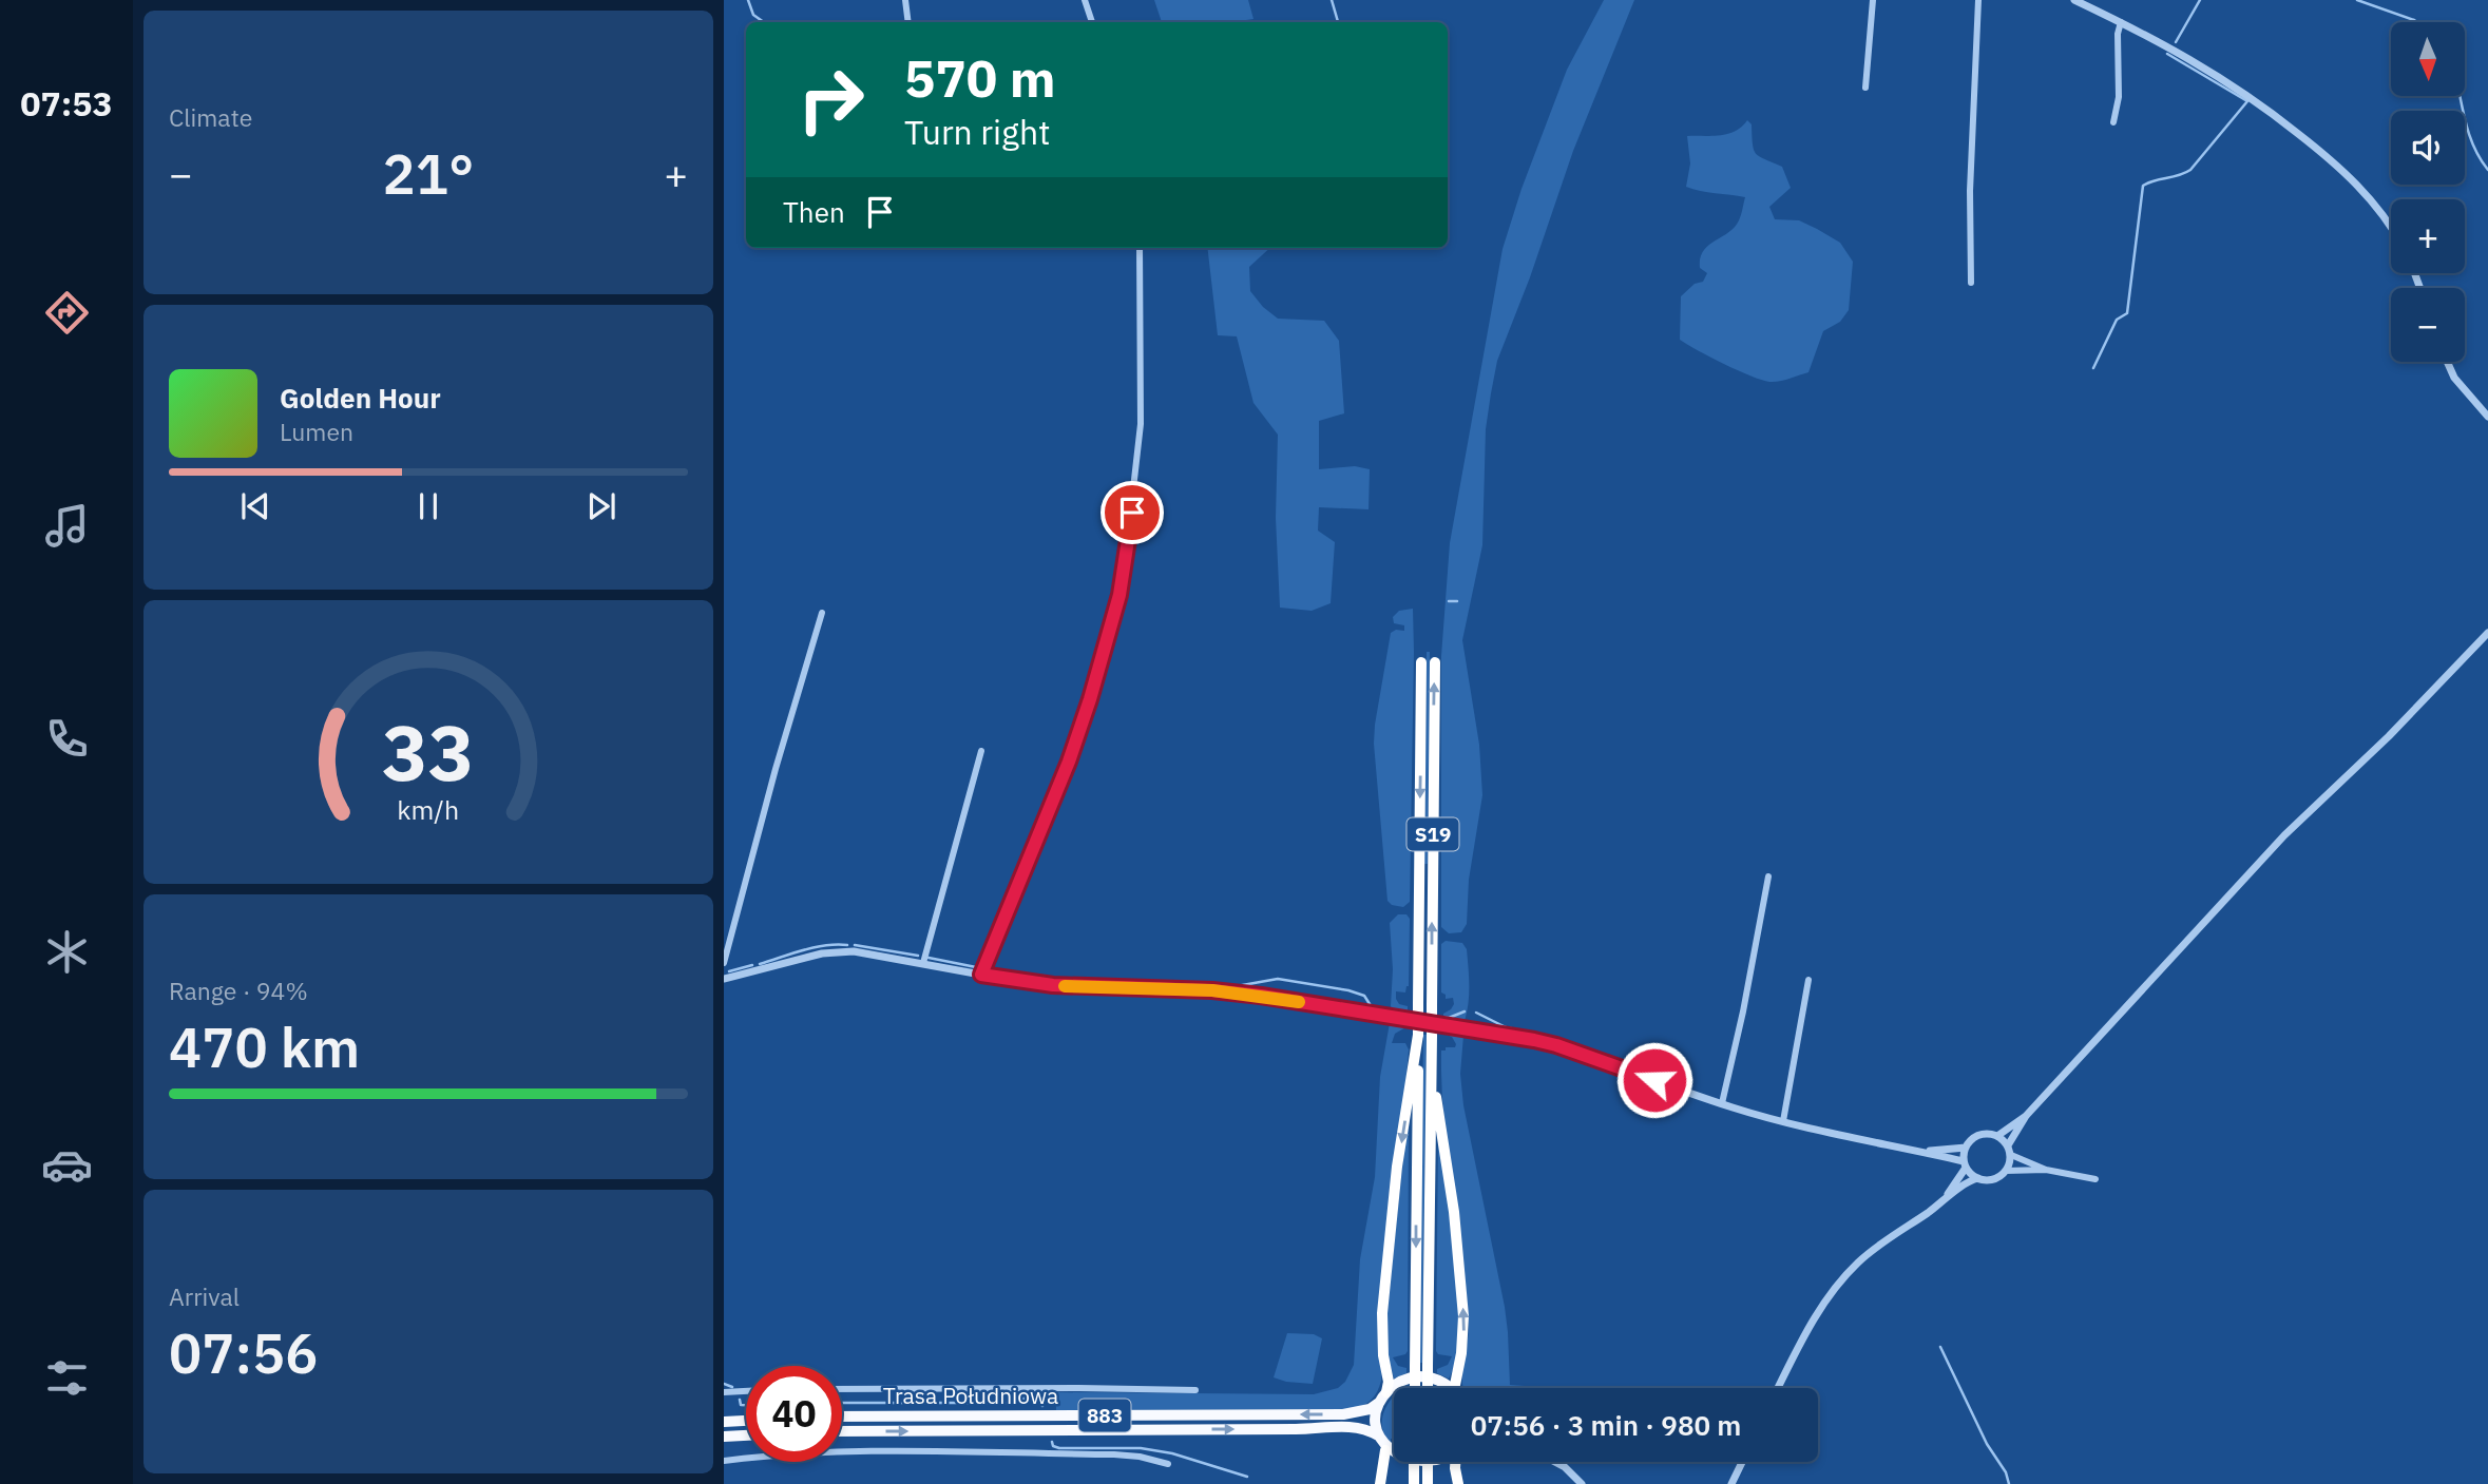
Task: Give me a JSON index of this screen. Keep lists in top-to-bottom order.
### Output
{
  "streets": {
    "highway": ["S19", "Trasa Południowa", "883"]
  },
  "crossings": [
    ["Trasa Południowa", "883"]
  ],
  "north": "bottom",
  "page": {
    "tabs": "07:53",
    "tile": [
      "Climate",
      ["Range · 94%", "470 km"],
      ["Arrival", "07:56"]
    ],
    "map_buttons": ["+", "−"],
    "turn": ["570 m", "Turn right"],
    "heat": ["−", "21°", "+"],
    "then": "Then",
    "song": ["Golden Hour", "Lumen"],
    "limit": "40",
    "trip": "07:56 · 3 min · 980 m",
    "gauge": ["33", "km/h"]
  }
}
